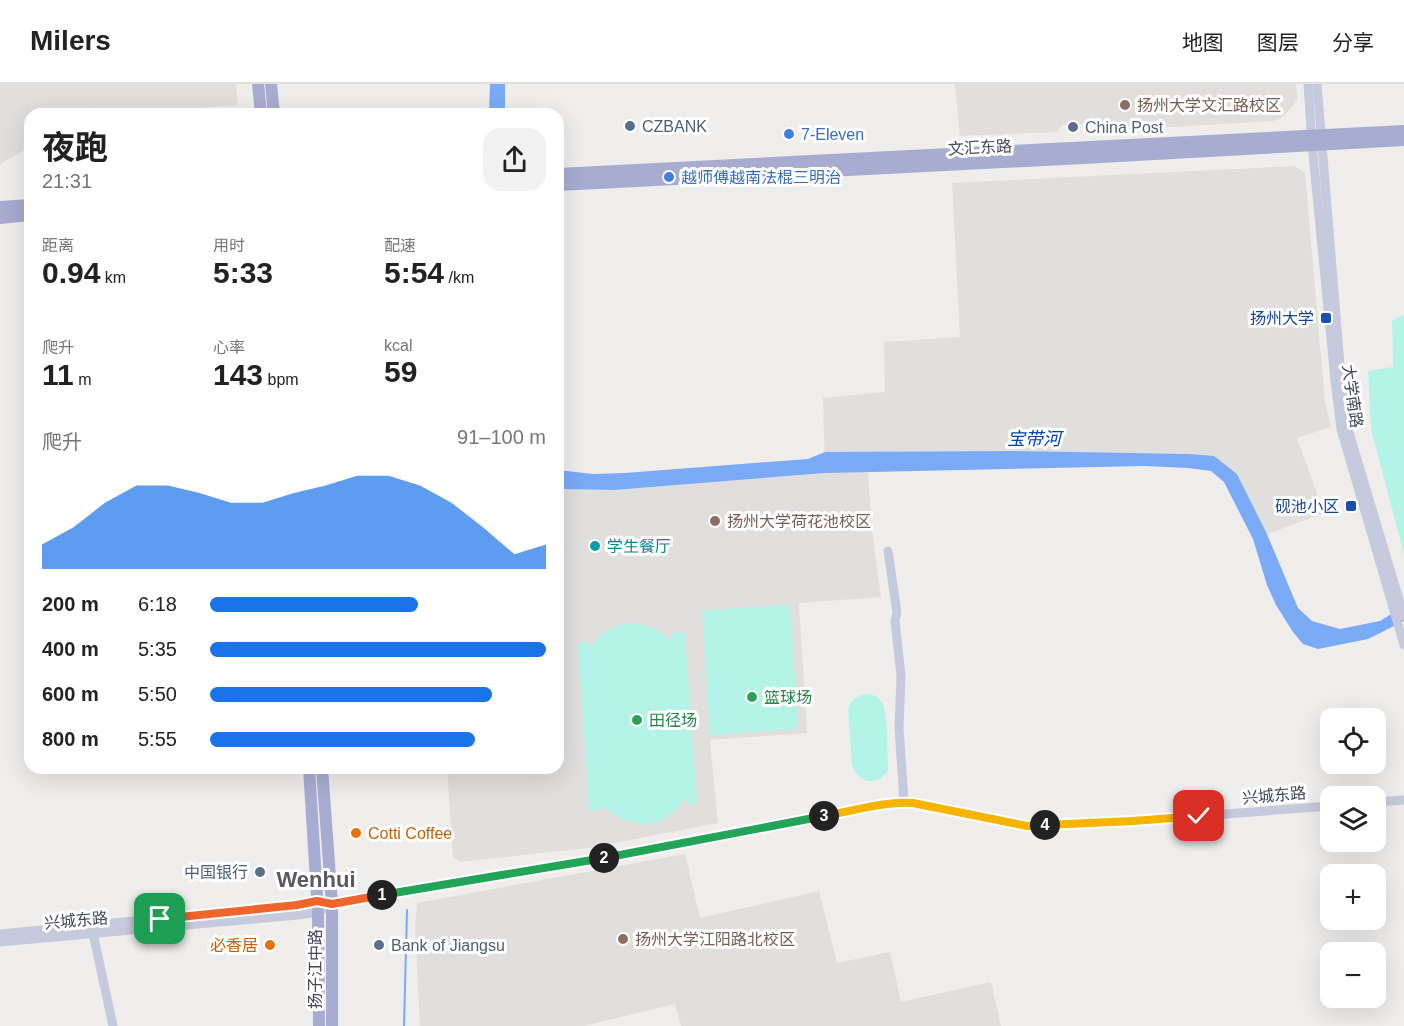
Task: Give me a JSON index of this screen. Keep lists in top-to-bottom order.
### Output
{
  "streets": {
    "main road": ["文汇东路", "扬子江中路"],
    "street": ["大学南路", "兴城东路"]
  },
  "crossings": [
    ["文汇东路", "大学南路"],
    ["兴城东路", "扬子江中路"]
  ],
  "districts": ["Wenhui"],
  "water": ["宝带河"],
  "places": {
    "other": [
      "扬州大学文汇路校区",
      "CZBANK",
      "China Post",
      "7-Eleven",
      "越师傅越南法棍三明治",
      "扬州大学荷花池校区",
      "学生餐厅",
      "篮球场",
      "田径场",
      "Cotti Coffee",
      "中国银行",
      "扬州大学江阳路北校区",
      "必香居",
      "Bank of Jiangsu"
    ],
    "transit": ["扬州大学", "砚池小区"]
  },
  "page": {
    "header": "Milers",
    "nav": ["地图", "图层", "分享"],
    "heading": ["夜跑", "21:31"],
    "stats": [
      ["距离", "0.94 km"],
      ["用时", "5:33"],
      ["配速", "5:54 /km"],
      ["爬升", "11 m"],
      ["心率", "143 bpm"],
      ["kcal", "59"]
    ],
    "chart": ["爬升", "91–100 m"],
    "list": [
      {
        "name": "200 m",
        "note": "6:18"
      },
      {
        "name": "400 m",
        "note": "5:35"
      },
      {
        "name": "600 m",
        "note": "5:50"
      },
      {
        "name": "800 m",
        "note": "5:55"
      }
    ],
    "map_buttons": ["+", "−"],
    "pins": [
      "3",
      "4",
      "2",
      "1"
    ]
  }
}
